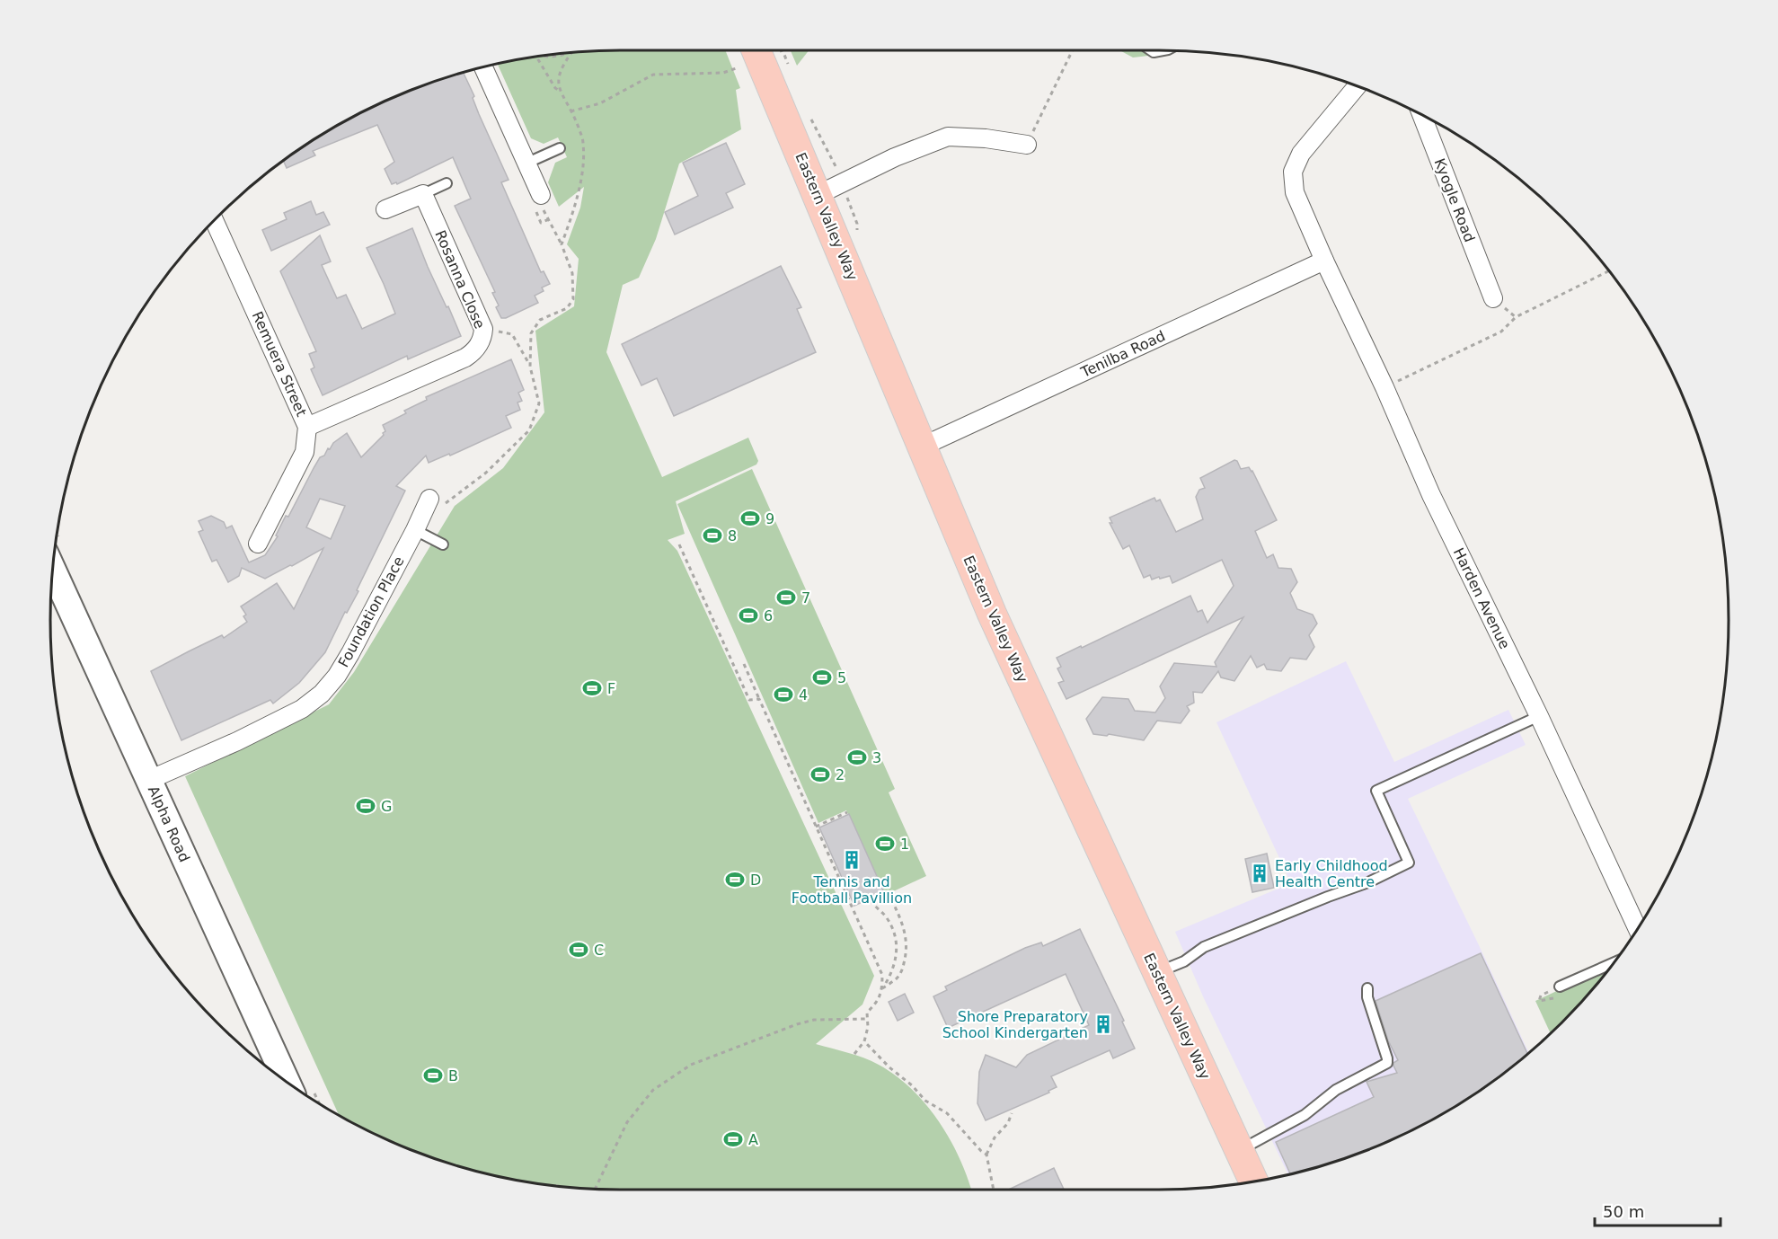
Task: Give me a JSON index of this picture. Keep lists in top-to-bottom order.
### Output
{
  "streets": {
    "main road": ["Eastern Valley Way", "Alpha Road"],
    "street": [
      "Kyogle Road",
      "Rosanna Close",
      "Tenilba Road",
      "Remuera Street",
      "Harden Avenue",
      "Foundation Place"
    ]
  },
  "crossings": [
    ["Eastern Valley Way", "Tenilba Road"],
    ["Rosanna Close", "Remuera Street"],
    ["Tenilba Road", "Harden Avenue"],
    ["Foundation Place", "Alpha Road"]
  ],
  "places": {
    "sports": [
      "9",
      "8",
      "7",
      "6",
      "5",
      "F",
      "4",
      "3",
      "2",
      "G",
      "1",
      "D",
      "C",
      "B",
      "A"
    ],
    "building": ["Tennis and Football Pavillion", "Early Childhood Health Centre", "Shore Preparatory School Kindergarten"]
  },
  "scale_bar": "50 m"
}
